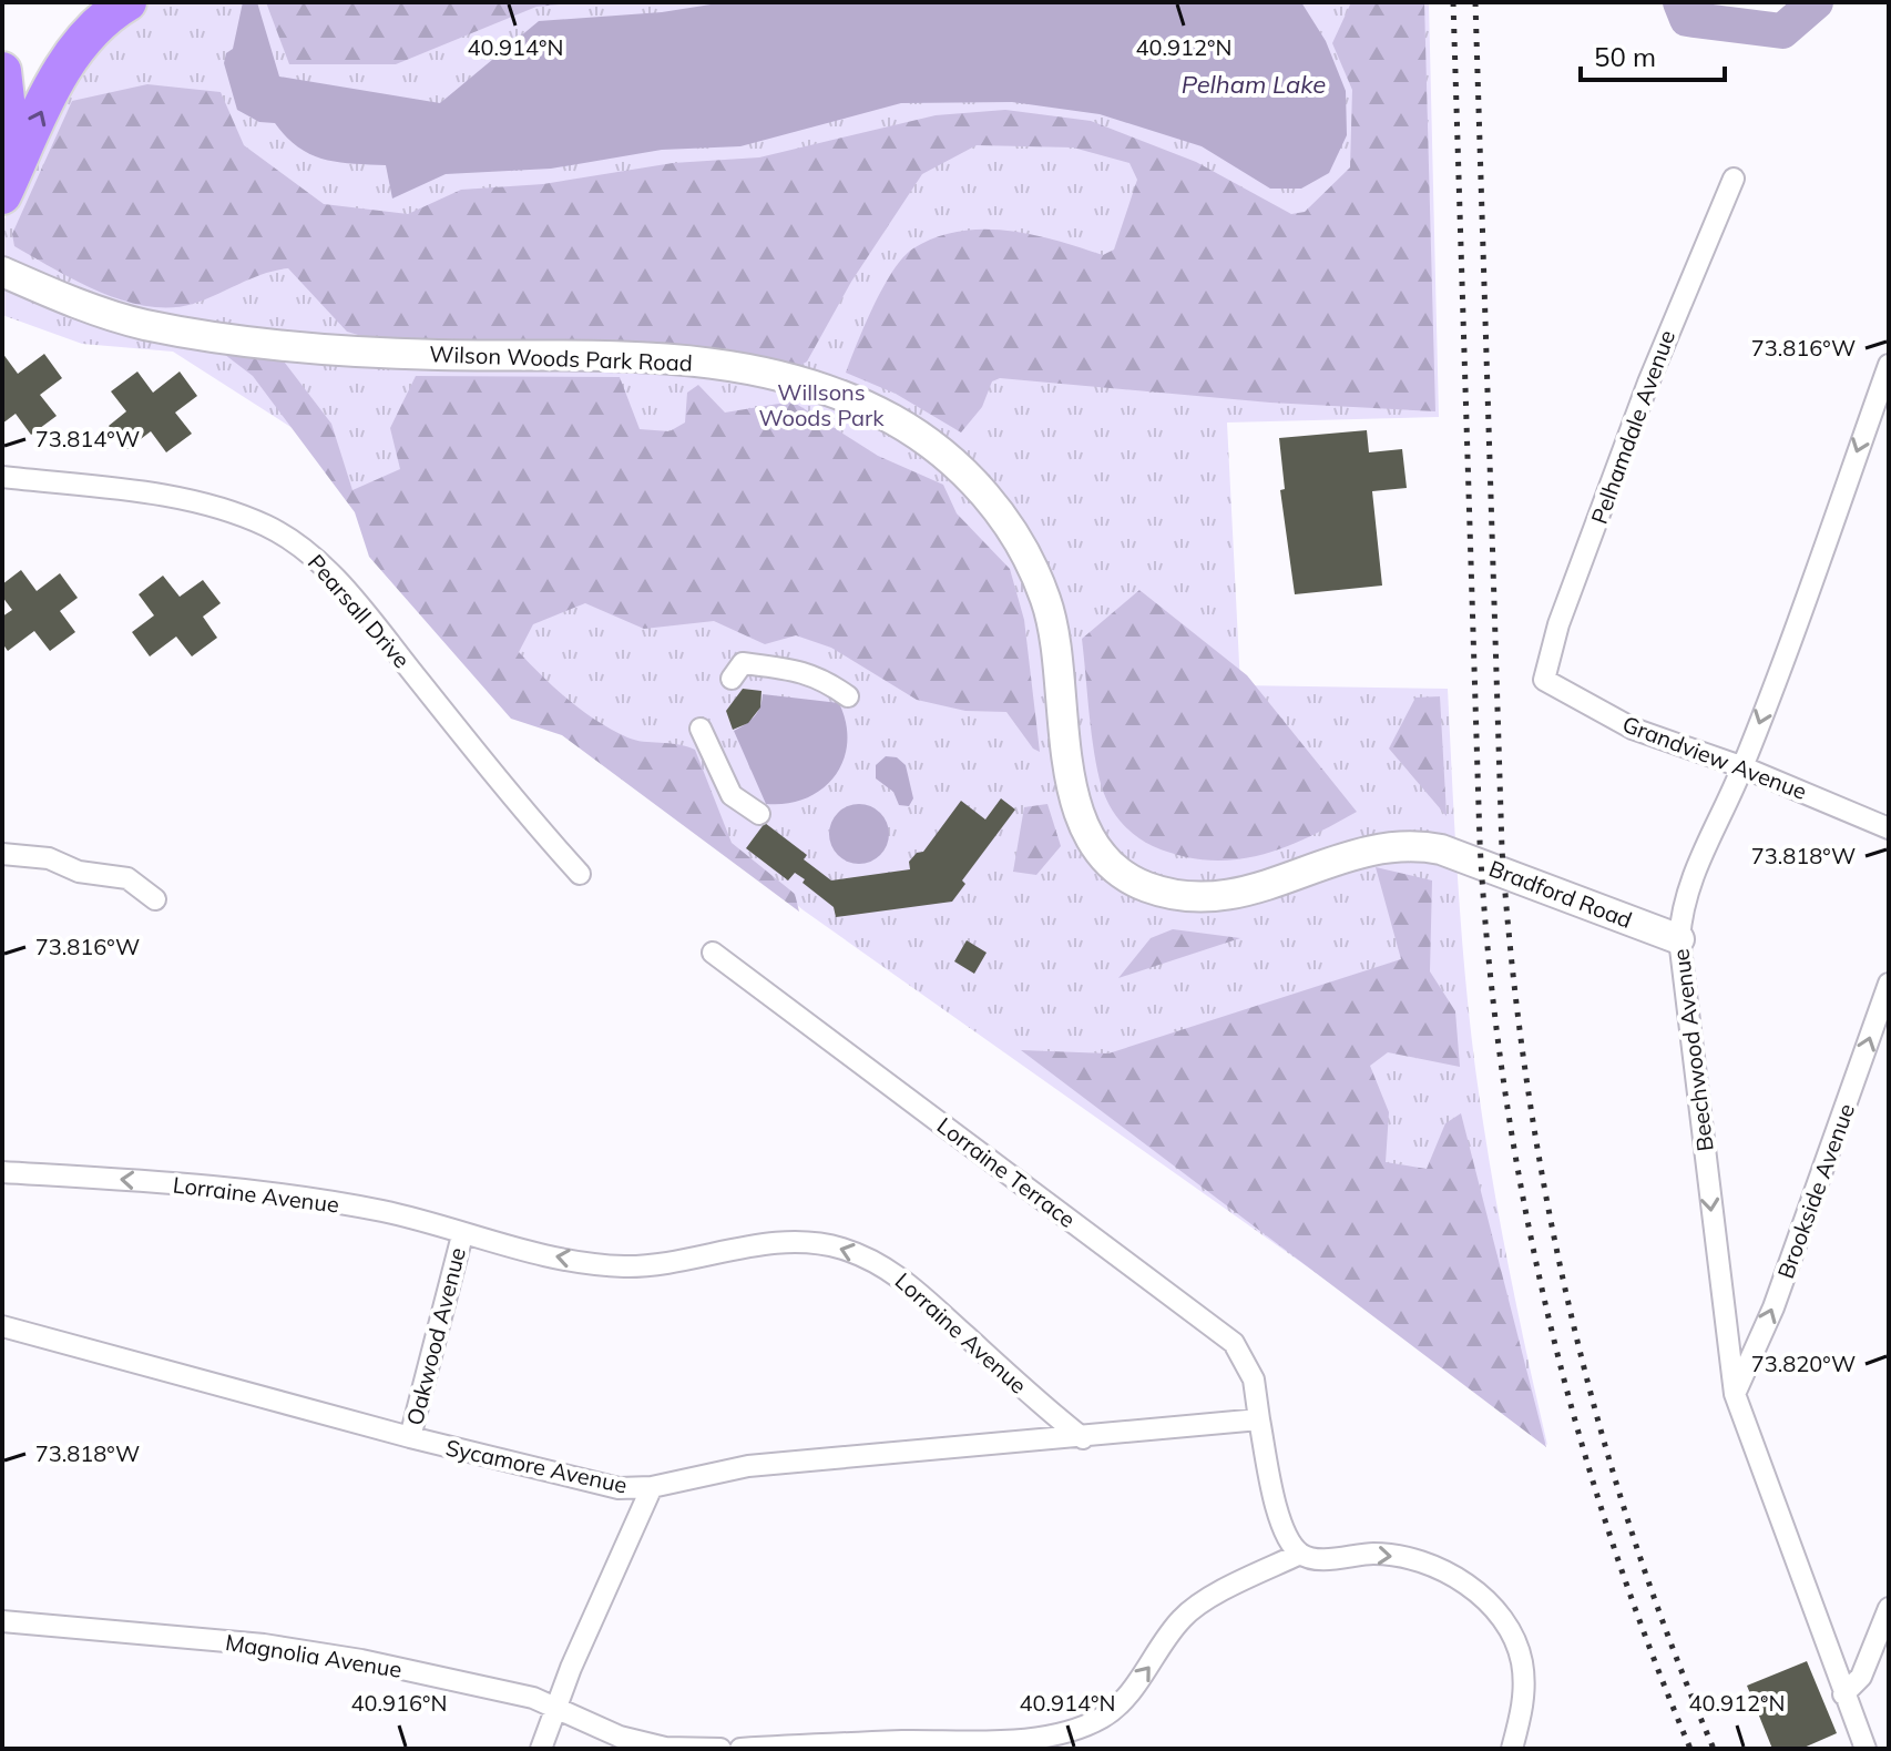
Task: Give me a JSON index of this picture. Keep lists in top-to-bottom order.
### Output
{
  "streets": {
    "street": [
      "Wilson Woods Park Road",
      "Pelhamdale Avenue",
      "Pearsall Drive",
      "Grandview Avenue",
      "Bradford Road",
      "Beechwood Avenue",
      "Lorraine Terrace",
      "Brookside Avenue",
      "Lorraine Avenue",
      "Oakwood Avenue",
      "Sycamore Avenue",
      "Magnolia Avenue"
    ]
  },
  "crossings": [
    ["Wilson Woods Park Road", "Bradford Road"],
    ["Pelhamdale Avenue", "Grandview Avenue"],
    ["Grandview Avenue", "Beechwood Avenue"],
    ["Bradford Road", "Beechwood Avenue"],
    ["Beechwood Avenue", "Brookside Avenue"],
    ["Lorraine Avenue", "Oakwood Avenue"],
    ["Lorraine Avenue", "Sycamore Avenue"],
    ["Oakwood Avenue", "Sycamore Avenue"]
  ],
  "one_way": ["Beechwood Avenue", "Brookside Avenue", "Lorraine Avenue"],
  "water": ["Pelham Lake"],
  "parks": ["Willsons Woods Park"],
  "scale_bar": "50 m",
  "coordinates": [
    "40.914°N",
    "40.912°N",
    "73.816°W",
    "73.814°W",
    "73.818°W",
    "73.820°W",
    "40.916°N"
  ]
}
